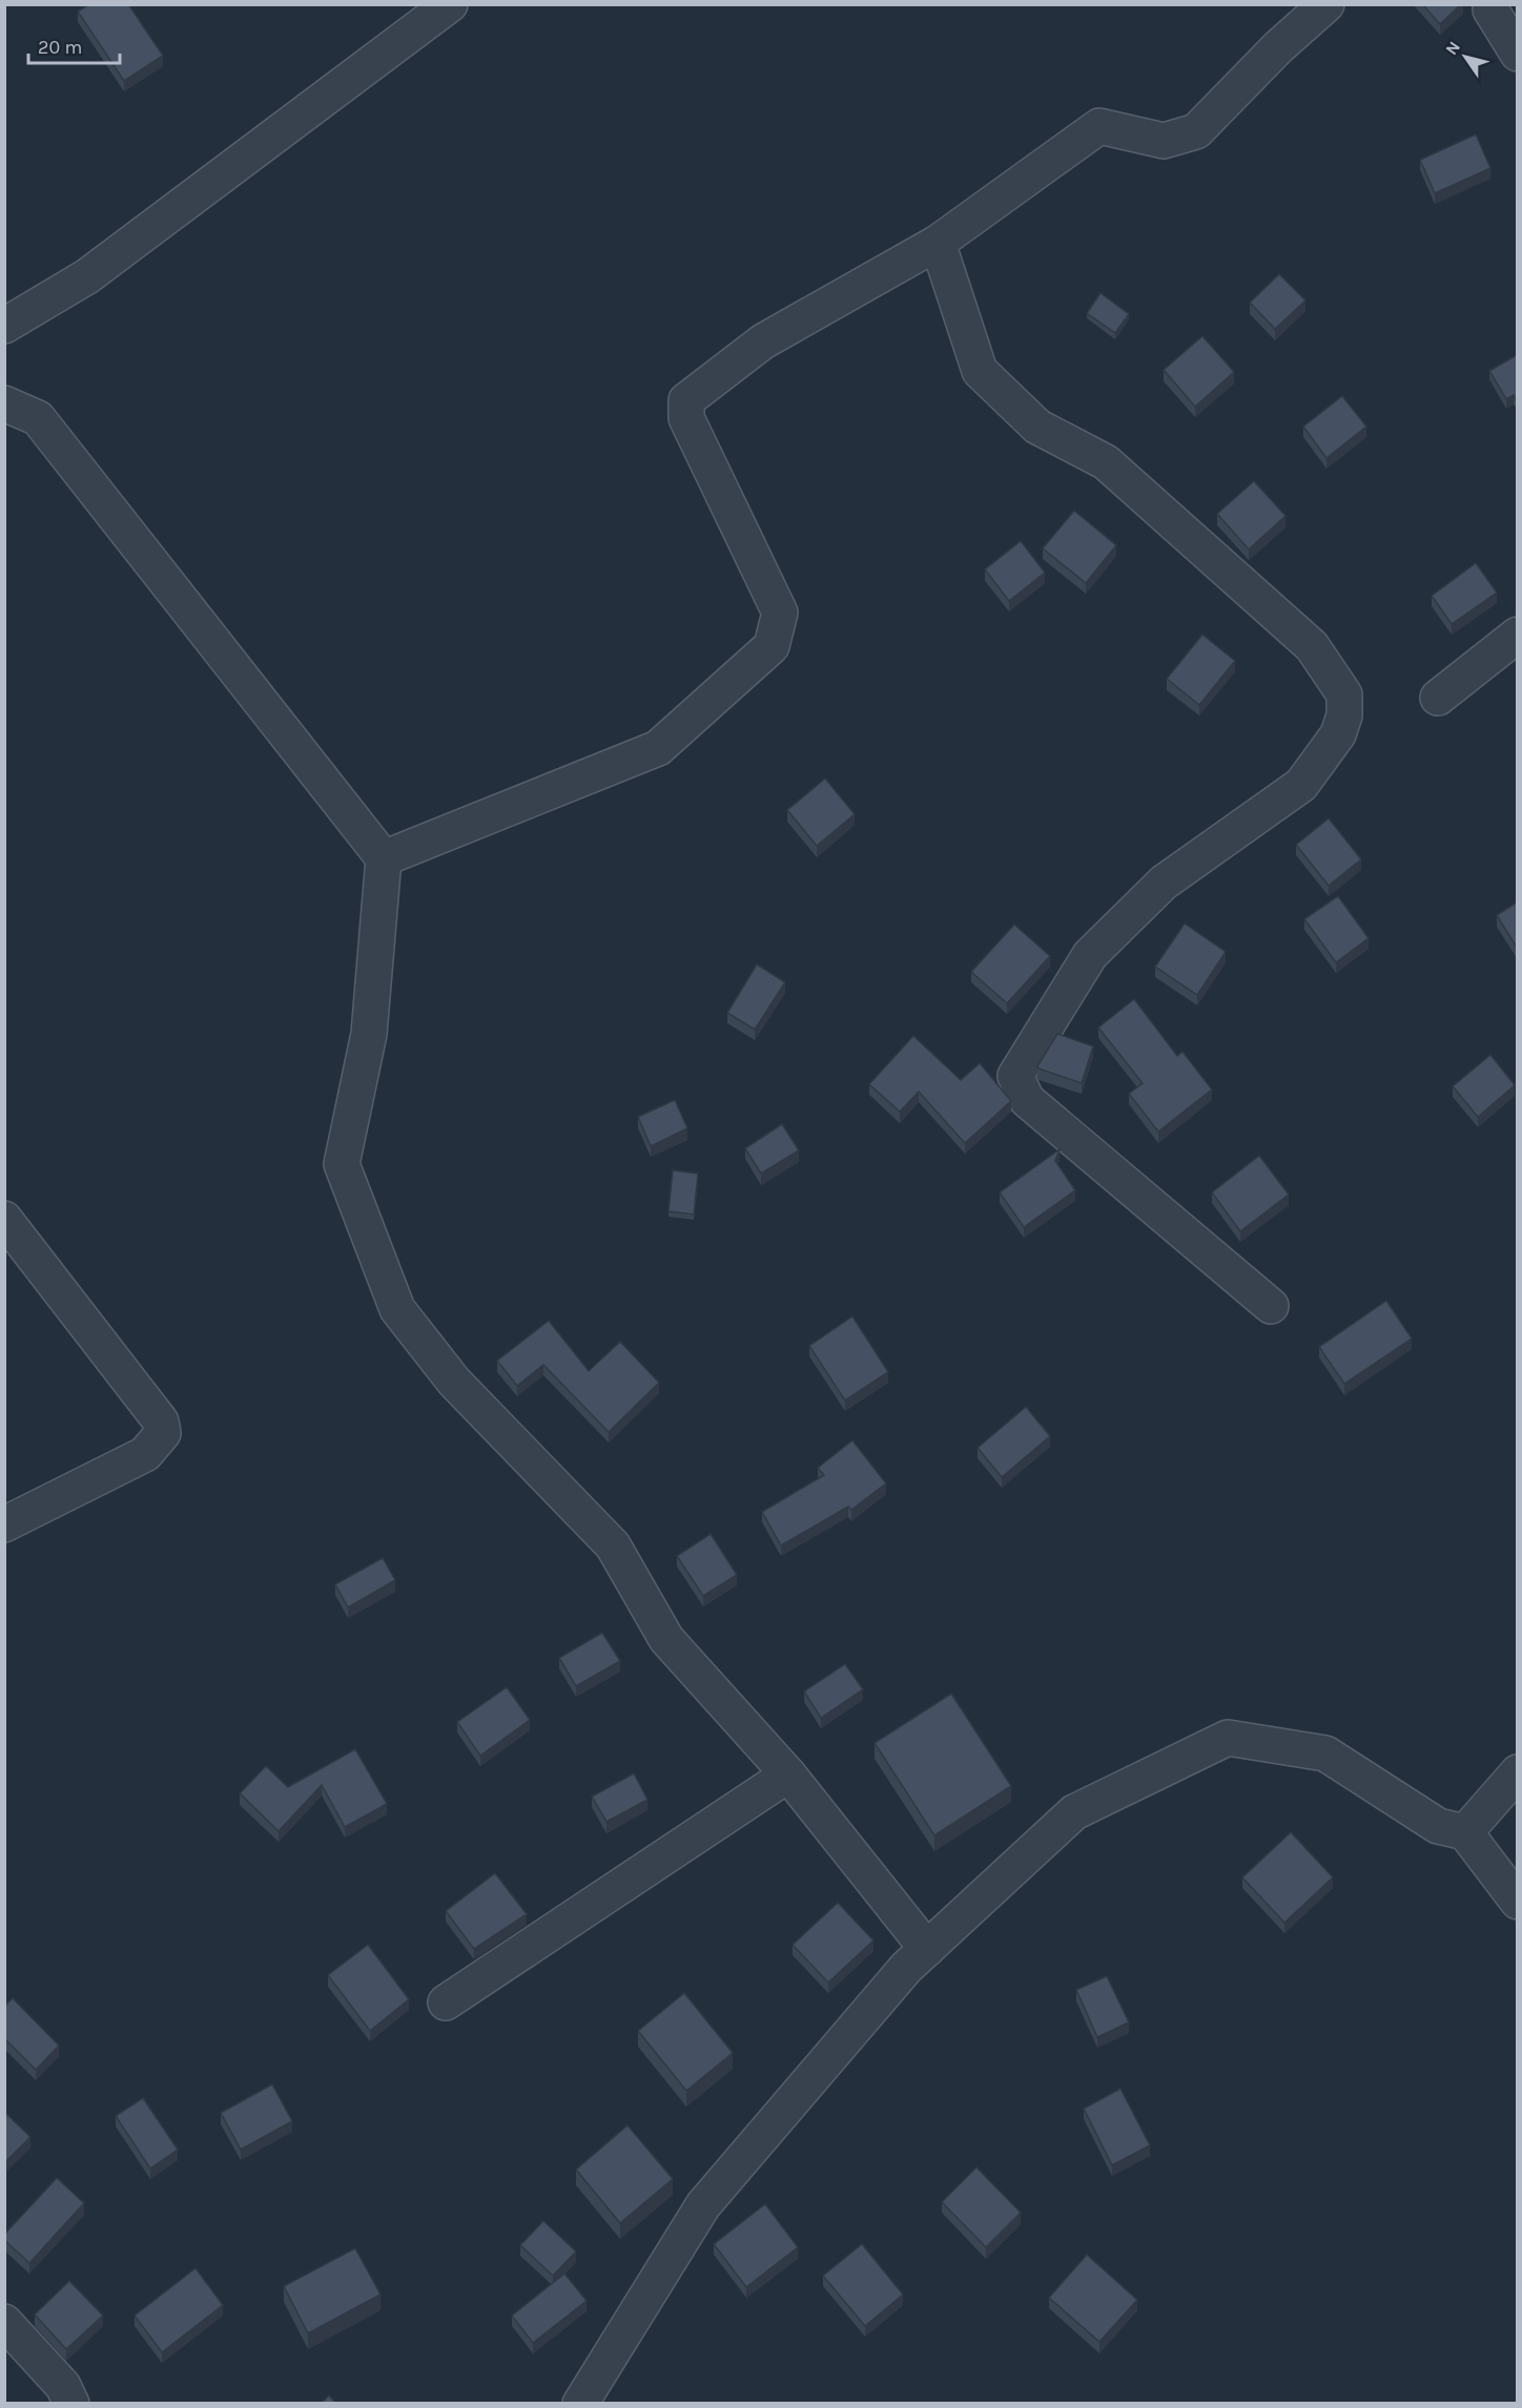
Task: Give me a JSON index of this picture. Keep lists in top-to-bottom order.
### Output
{
  "scale_bar": "20 m",
  "north": "top left"
}
